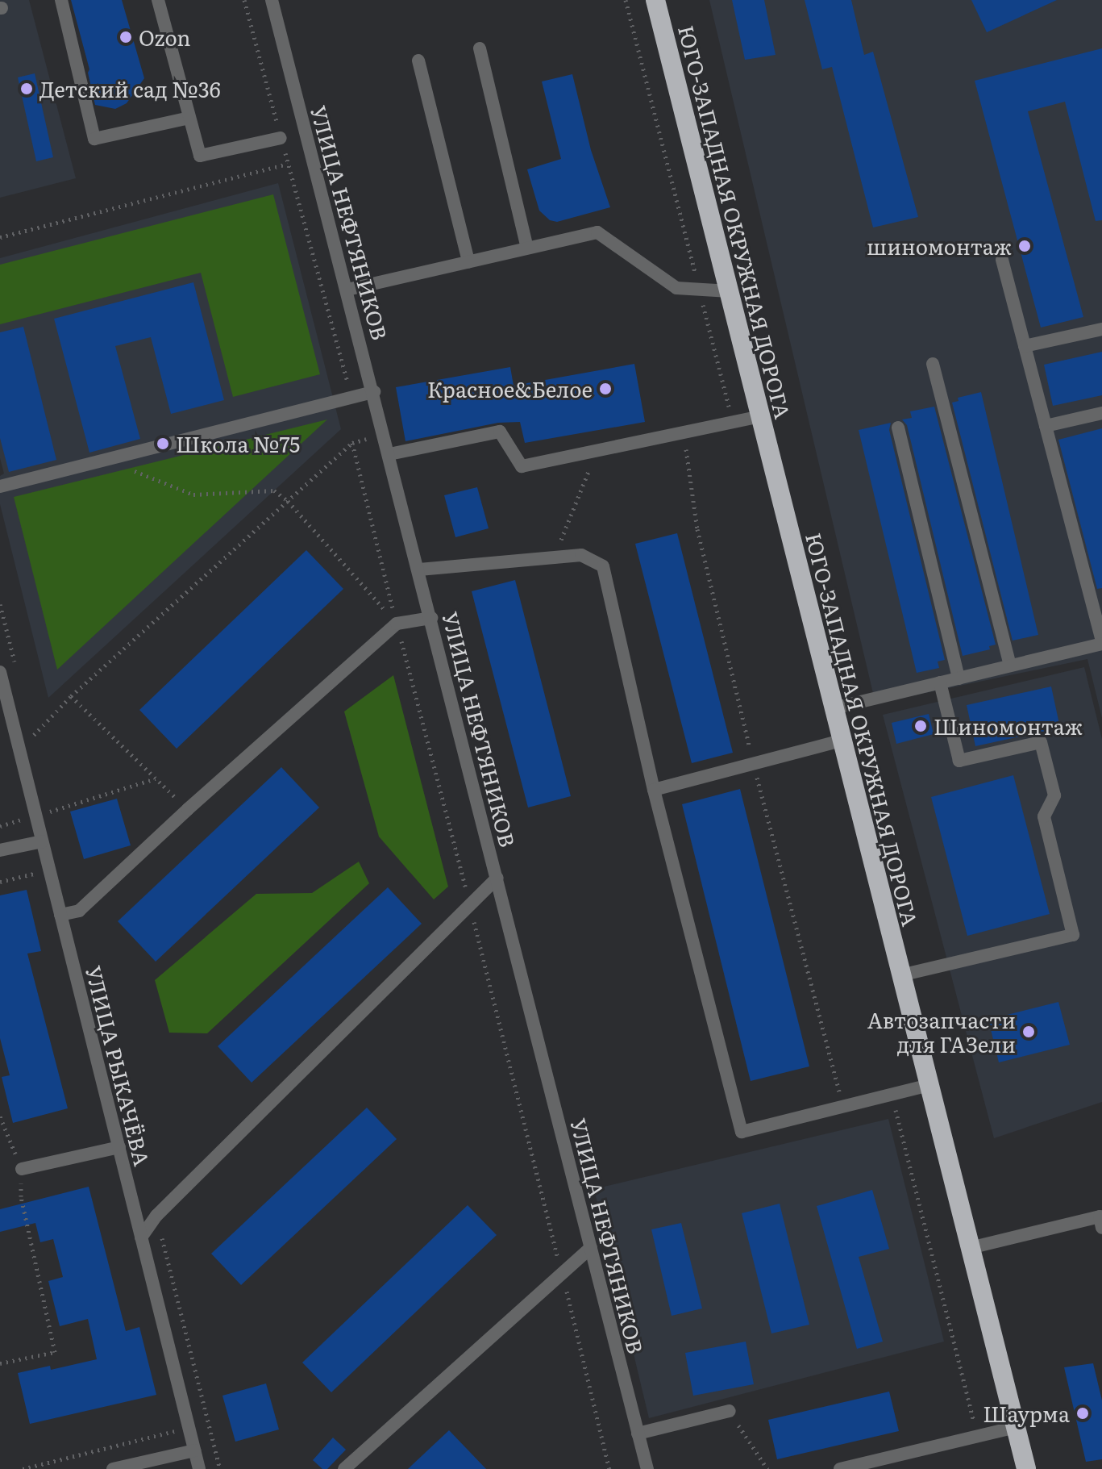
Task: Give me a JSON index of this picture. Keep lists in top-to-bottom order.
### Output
{
  "streets": {
    "highway": ["ЮГО-ЗАПАДНАЯ ОКРУЖНАЯ ДОРОГА"],
    "street": ["УЛИЦА НЕФТЯНИКОВ", "УЛИЦА РЫКАЧЁВА"]
  },
  "places": [
    "Ozon",
    "Детский сад №36",
    "шиномонтаж",
    "Красное&Белое",
    "Школа №75",
    "Шиномонтаж",
    "Автозапчасти для ГАЗели",
    "Шаурма"
  ]
}
